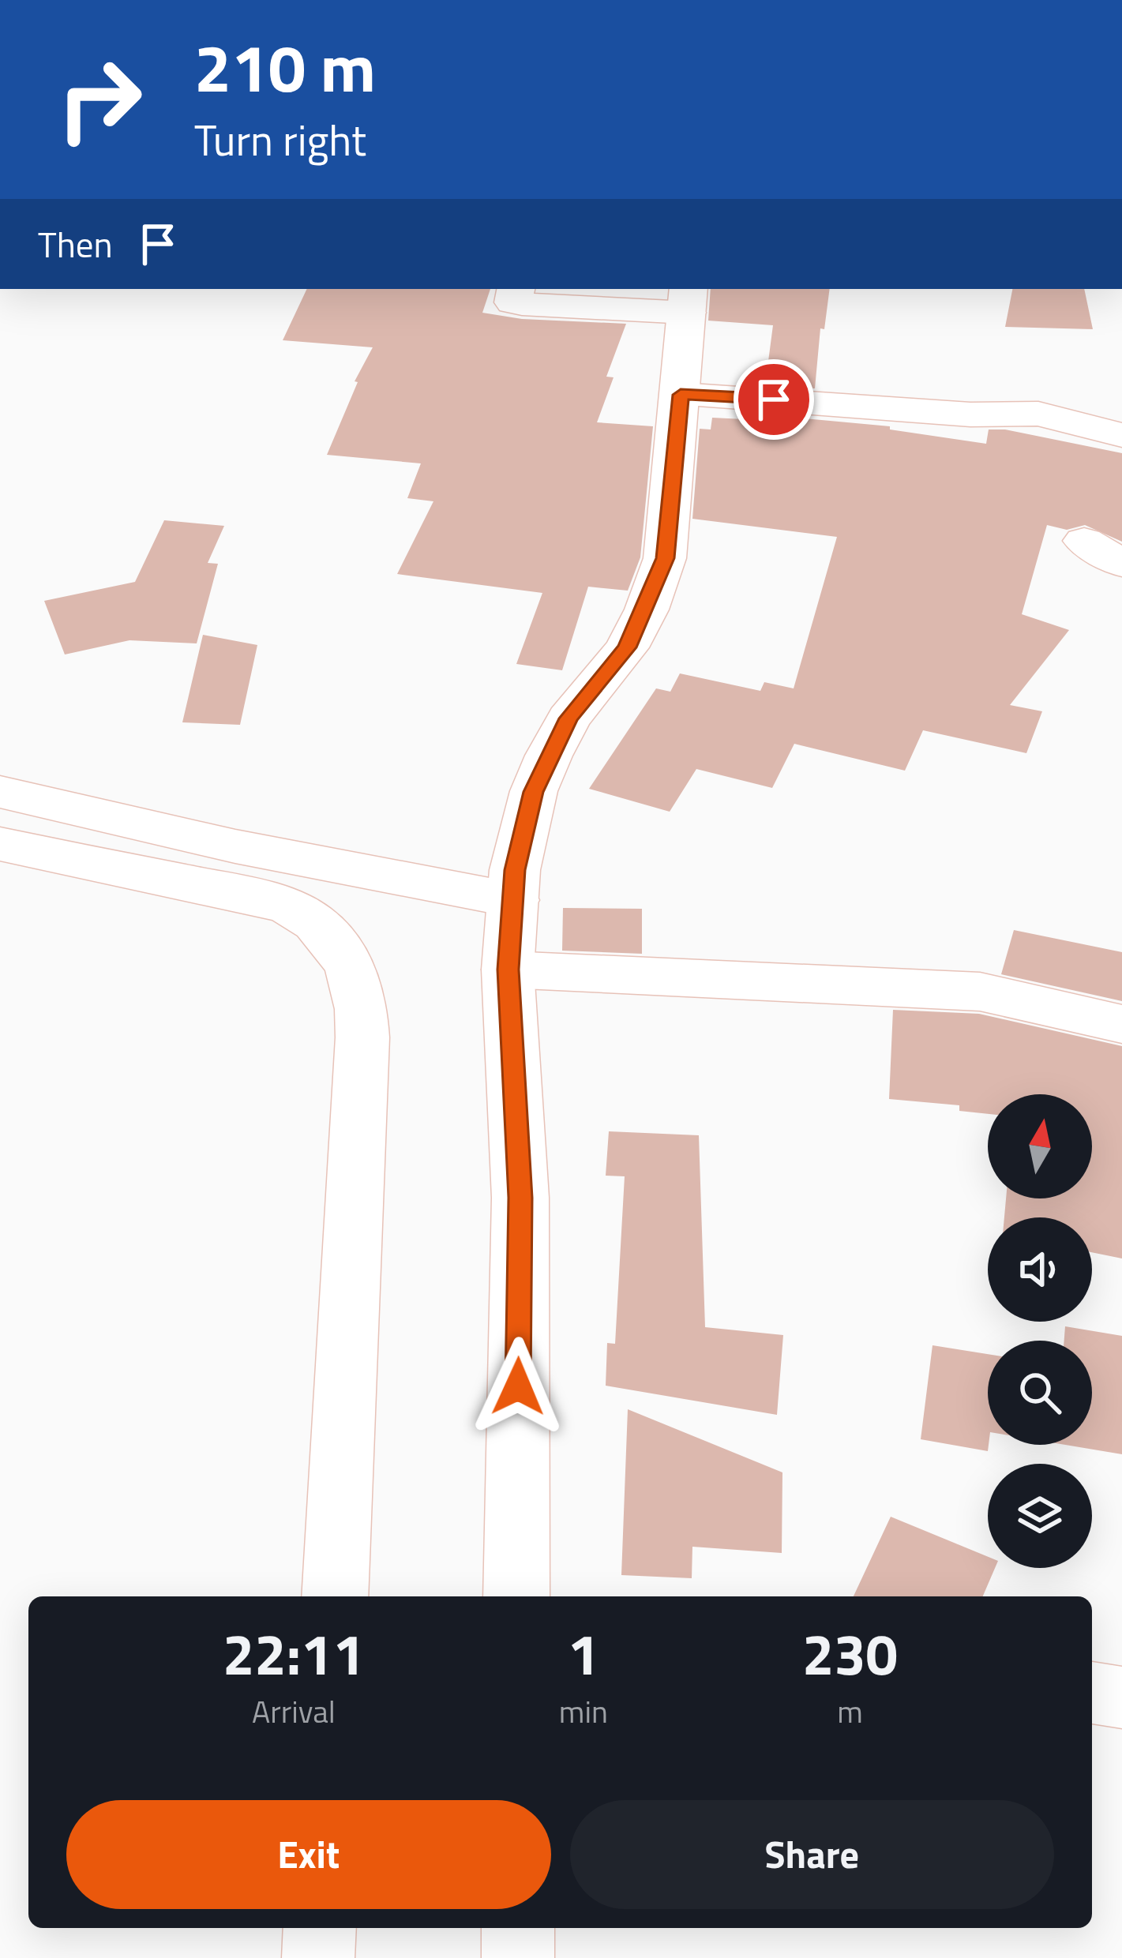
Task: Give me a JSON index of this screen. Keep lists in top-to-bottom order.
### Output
{
  "north": "top",
  "page": {
    "turn": ["210 m", "Turn right"],
    "then": "Then",
    "eta": [
      "22:11",
      "Arrival",
      "1",
      "min",
      "230",
      "m"
    ],
    "buttons": ["Exit", "Share"]
  }
}
